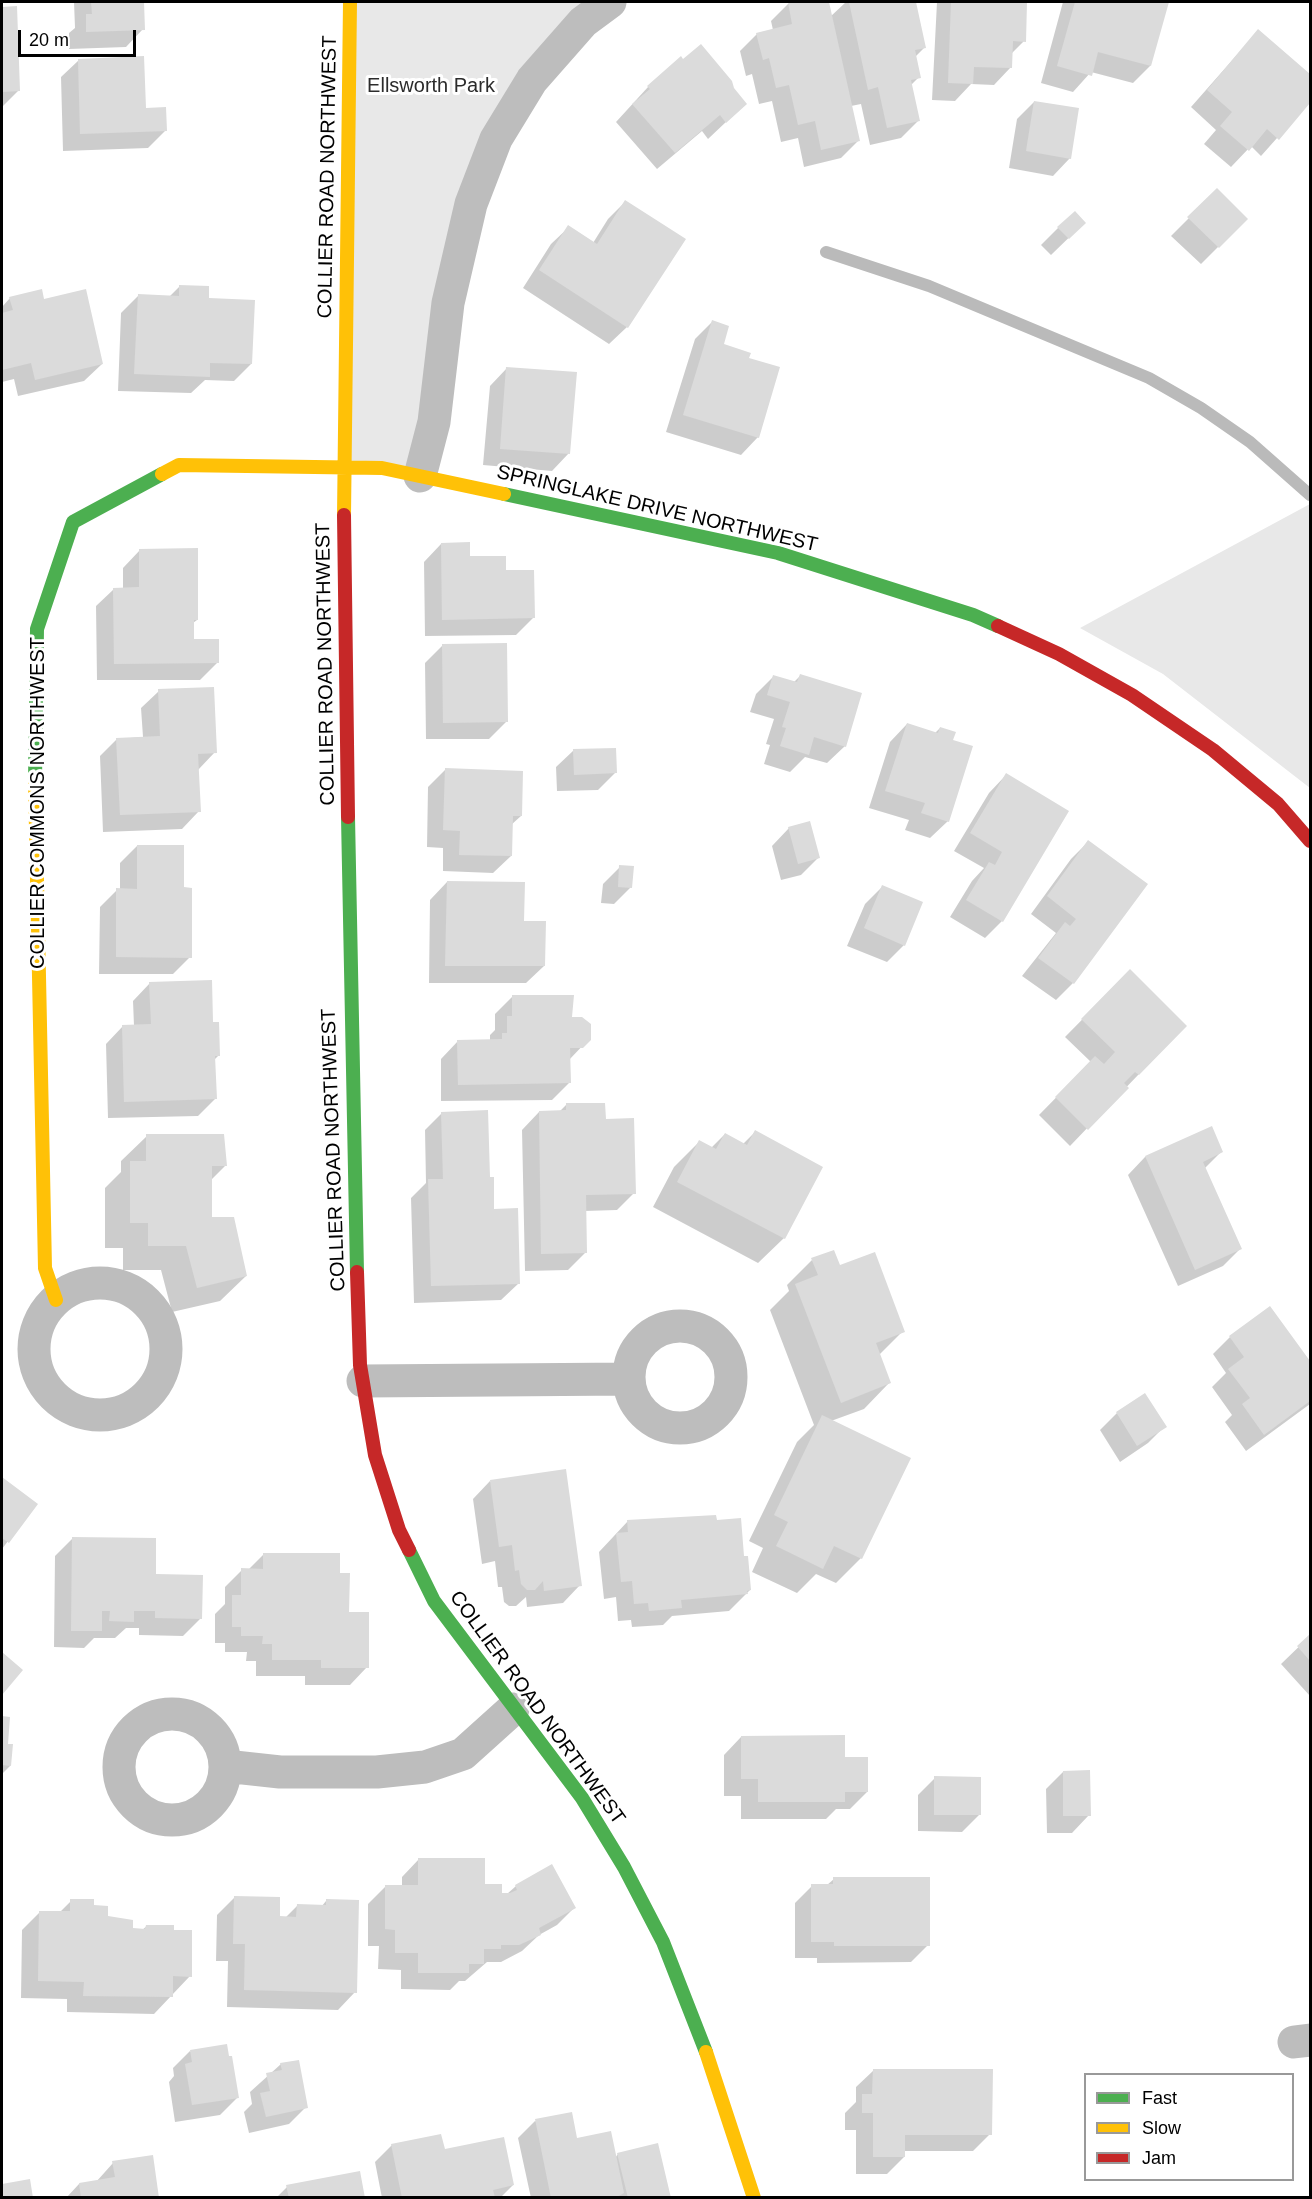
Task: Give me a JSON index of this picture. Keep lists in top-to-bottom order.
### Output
{
  "streets": {
    "street": ["COLLIER ROAD NORTHWEST", "SPRINGLAKE DRIVE NORTHWEST", "COLLIER COMMONS NORTHWEST"]
  },
  "crossings": [
    ["COLLIER ROAD NORTHWEST", "COLLIER COMMONS NORTHWEST"],
    ["SPRINGLAKE DRIVE NORTHWEST", "COLLIER COMMONS NORTHWEST"]
  ],
  "parks": ["Ellsworth Park"],
  "legend": ["Fast", "Slow", "Jam"],
  "scale_bar": "20 m"
}
